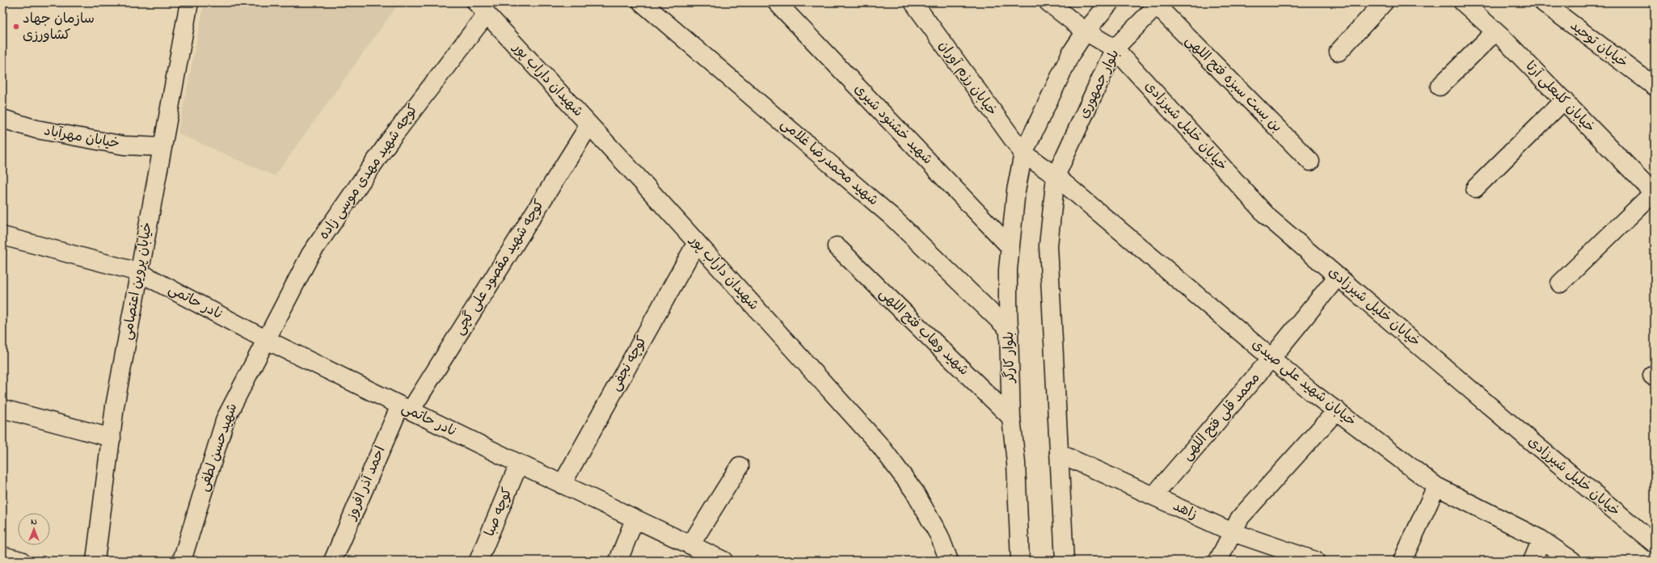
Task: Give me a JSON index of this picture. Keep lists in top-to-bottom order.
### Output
{
  "streets": {
    "street": [
      "خیابان توحید",
      "خیابان رزم آوران",
      "شهیدان داراب پور",
      "بلوار جمهوری",
      "بن بست سبزه فتح اللهی",
      "خیابان کلبعلی آرتا",
      "شهید خشنود شیری",
      "خیابان خلیل شیرزادی",
      "خیابان مهرآباد",
      "شهید محمدرضا غلامی",
      "کوچه شهید مهدی موسی زاده",
      "کوچه شهید مقصود علی گچی",
      "خیابان پروین اعتصامی",
      "نادر حاتمی",
      "شهید وهاب فتح اللهی",
      "بلوار کارگر",
      "کوچه نجفی",
      "خیابان شهید علی صیدی",
      "محمد قلی فتح اللهی",
      "شهیدحسن لطفی",
      "احمد آذر افروز",
      "زاهد",
      "کوچه صبا"
    ]
  },
  "crossings": [
    ["خیابان رزم آوران", "بلوار جمهوری"],
    ["خیابان رزم آوران", "بلوار کارگر"],
    ["خیابان رزم آوران", "خیابان شهید علی صیدی"],
    ["شهیدان داراب پور", "کوچه شهید مهدی موسی زاده"],
    ["شهیدان داراب پور", "کوچه شهید مقصود علی گچی"],
    ["شهیدان داراب پور", "کوچه نجفی"],
    ["بلوار جمهوری", "بن بست سبزه فتح اللهی"],
    ["بلوار جمهوری", "خیابان خلیل شیرزادی"],
    ["بلوار جمهوری", "خیابان شهید علی صیدی"],
    ["شهید خشنود شیری", "بلوار کارگر"],
    ["خیابان خلیل شیرزادی", "محمد قلی فتح اللهی"],
    ["خیابان مهرآباد", "خیابان پروین اعتصامی"],
    ["شهید محمدرضا غلامی", "بلوار کارگر"],
    ["کوچه شهید مهدی موسی زاده", "نادر حاتمی"],
    ["کوچه شهید مهدی موسی زاده", "شهیدحسن لطفی"],
    ["کوچه شهید مقصود علی گچی", "نادر حاتمی"],
    ["کوچه شهید مقصود علی گچی", "احمد آذر افروز"],
    ["خیابان پروین اعتصامی", "نادر حاتمی"],
    ["نادر حاتمی", "کوچه نجفی"],
    ["نادر حاتمی", "شهیدحسن لطفی"],
    ["نادر حاتمی", "احمد آذر افروز"],
    ["نادر حاتمی", "کوچه صبا"],
    ["شهید وهاب فتح اللهی", "بلوار کارگر"],
    ["خیابان شهید علی صیدی", "محمد قلی فتح اللهی"],
    ["محمد قلی فتح اللهی", "زاهد"]
  ],
  "places": ["سازمان جهاد کشاورزی"],
  "north": "top"
}
